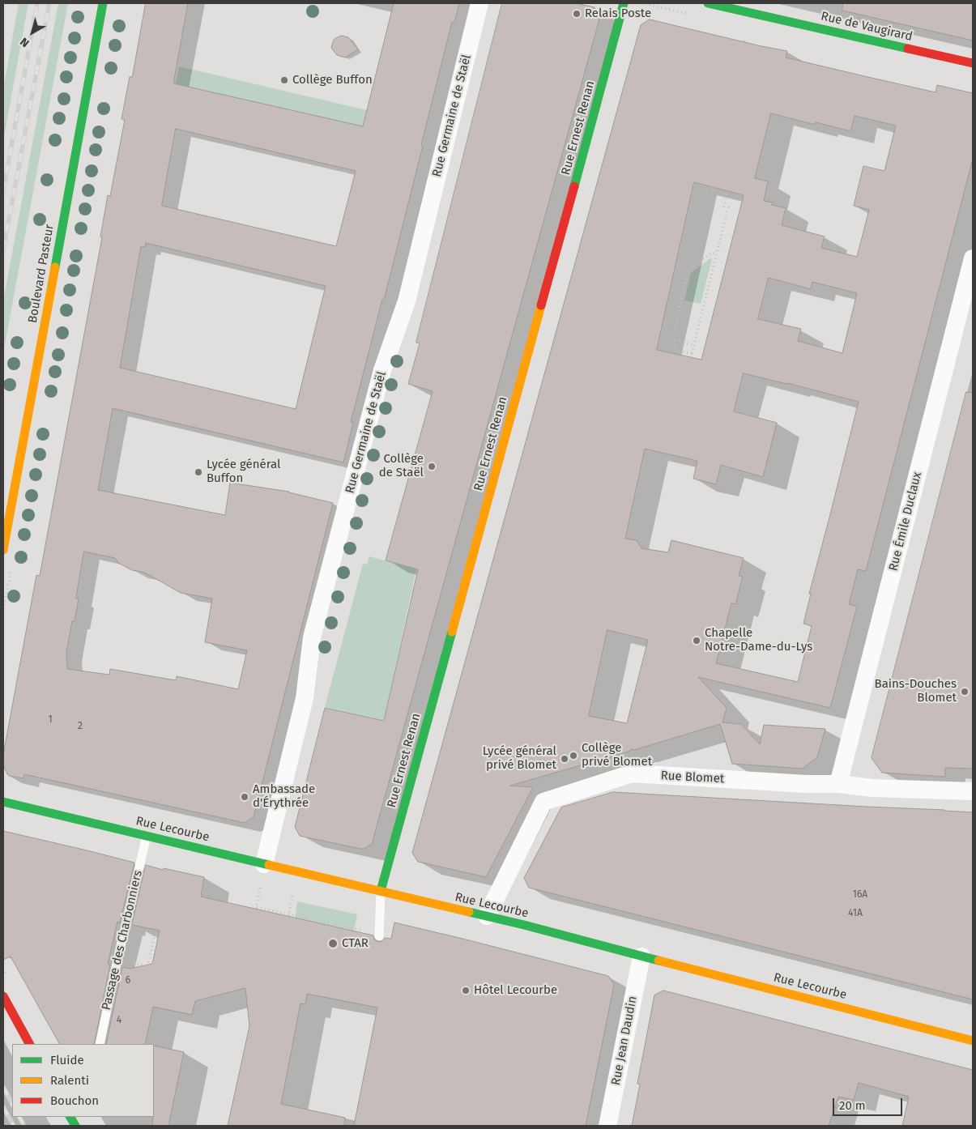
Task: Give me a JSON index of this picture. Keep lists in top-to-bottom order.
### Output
{
  "streets": {
    "main road": [
      "Rue de Vaugirard",
      "Rue Ernest Renan",
      "Boulevard Pasteur",
      "Rue Lecourbe"
    ],
    "street": [
      "Rue Germaine de Staël",
      "Rue Émile Duclaux",
      "Rue Blomet",
      "Rue Jean Daudin"
    ],
    "lane": ["Passage des Charbonniers"]
  },
  "crossings": [
    ["Rue Germaine de Staël", "Rue Lecourbe"],
    ["Rue Ernest Renan", "Rue Lecourbe"],
    ["Rue Émile Duclaux", "Rue Blomet"],
    ["Rue Blomet", "Rue Lecourbe"],
    ["Rue Lecourbe", "Passage des Charbonniers"],
    ["Rue Lecourbe", "Rue Jean Daudin"]
  ],
  "places": [
    "Relais Poste",
    "Collège Buffon",
    "Collège de Staël",
    "Lycée général Buffon",
    "Chapelle Notre-Dame-du-Lys",
    "Bains-Douches Blomet",
    "Collège privé Blomet",
    "Lycée général privé Blomet",
    "Ambassade d'Érythrée",
    "CTAR",
    "Hôtel Lecourbe"
  ],
  "house_numbers": [
    "1",
    "2",
    "16A",
    "41A",
    "6",
    "4"
  ],
  "legend": ["Fluide", "Ralenti", "Bouchon"],
  "scale_bar": "20 m",
  "north": "bottom left"
}
